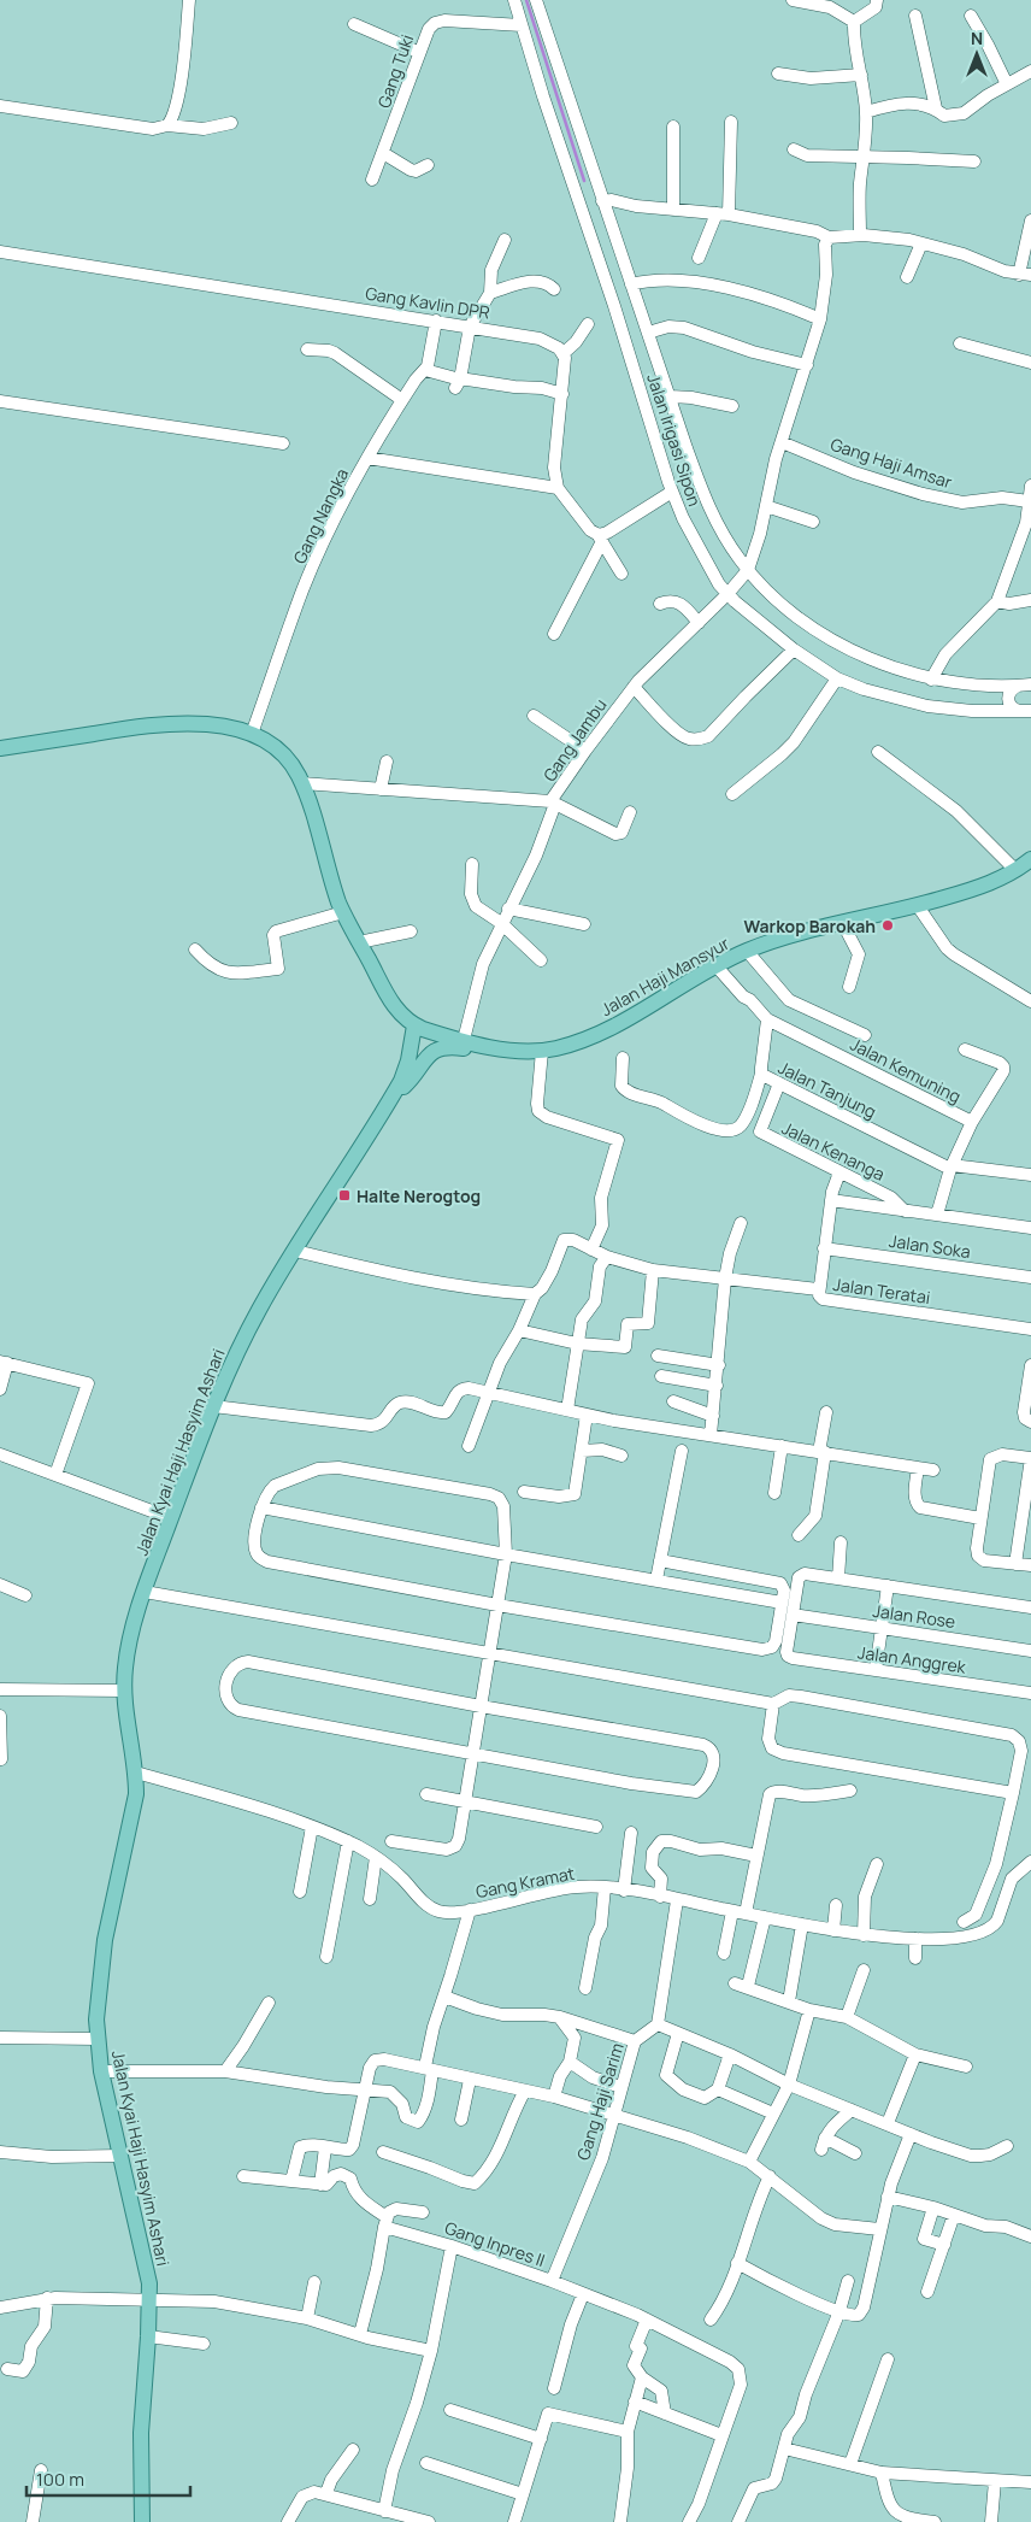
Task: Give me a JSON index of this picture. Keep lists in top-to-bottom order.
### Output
{
  "streets": {
    "main road": ["Jalan Haji Mansyur", "Jalan Kyai Haji Hasyim Ashari"],
    "street": [
      "Gang Tuki",
      "Gang Kavlin DPR",
      "Jalan Irigasi Sipon",
      "Gang Haji Amsar",
      "Gang Nangka",
      "Gang Jambu",
      "Jalan Kemuning",
      "Jalan Tanjung",
      "Jalan Kenanga",
      "Jalan Soka",
      "Jalan Teratai",
      "Jalan Rose",
      "Jalan Anggrek",
      "Gang Kramat",
      "Gang Haji Sarim",
      "Gang Inpres II"
    ]
  },
  "crossings": [
    ["Gang Tuki", "Jalan Irigasi Sipon"],
    ["Gang Kavlin DPR", "Gang Nangka"],
    ["Jalan Irigasi Sipon", "Gang Jambu"],
    ["Gang Haji Amsar", "Gang Jambu"],
    ["Jalan Haji Mansyur", "Jalan Kyai Haji Hasyim Ashari"],
    ["Jalan Kemuning", "Jalan Tanjung"],
    ["Jalan Kemuning", "Jalan Kenanga"],
    ["Jalan Tanjung", "Jalan Kenanga"],
    ["Jalan Kenanga", "Jalan Teratai"],
    ["Jalan Soka", "Jalan Teratai"],
    ["Jalan Kyai Haji Hasyim Ashari", "Gang Kramat"],
    ["Jalan Rose", "Jalan Anggrek"],
    ["Gang Haji Sarim", "Gang Inpres II"]
  ],
  "places": {
    "other": ["Warkop Barokah"],
    "transit": ["Halte Nerogtog"]
  },
  "scale_bar": "100 m",
  "north": "top"
}
